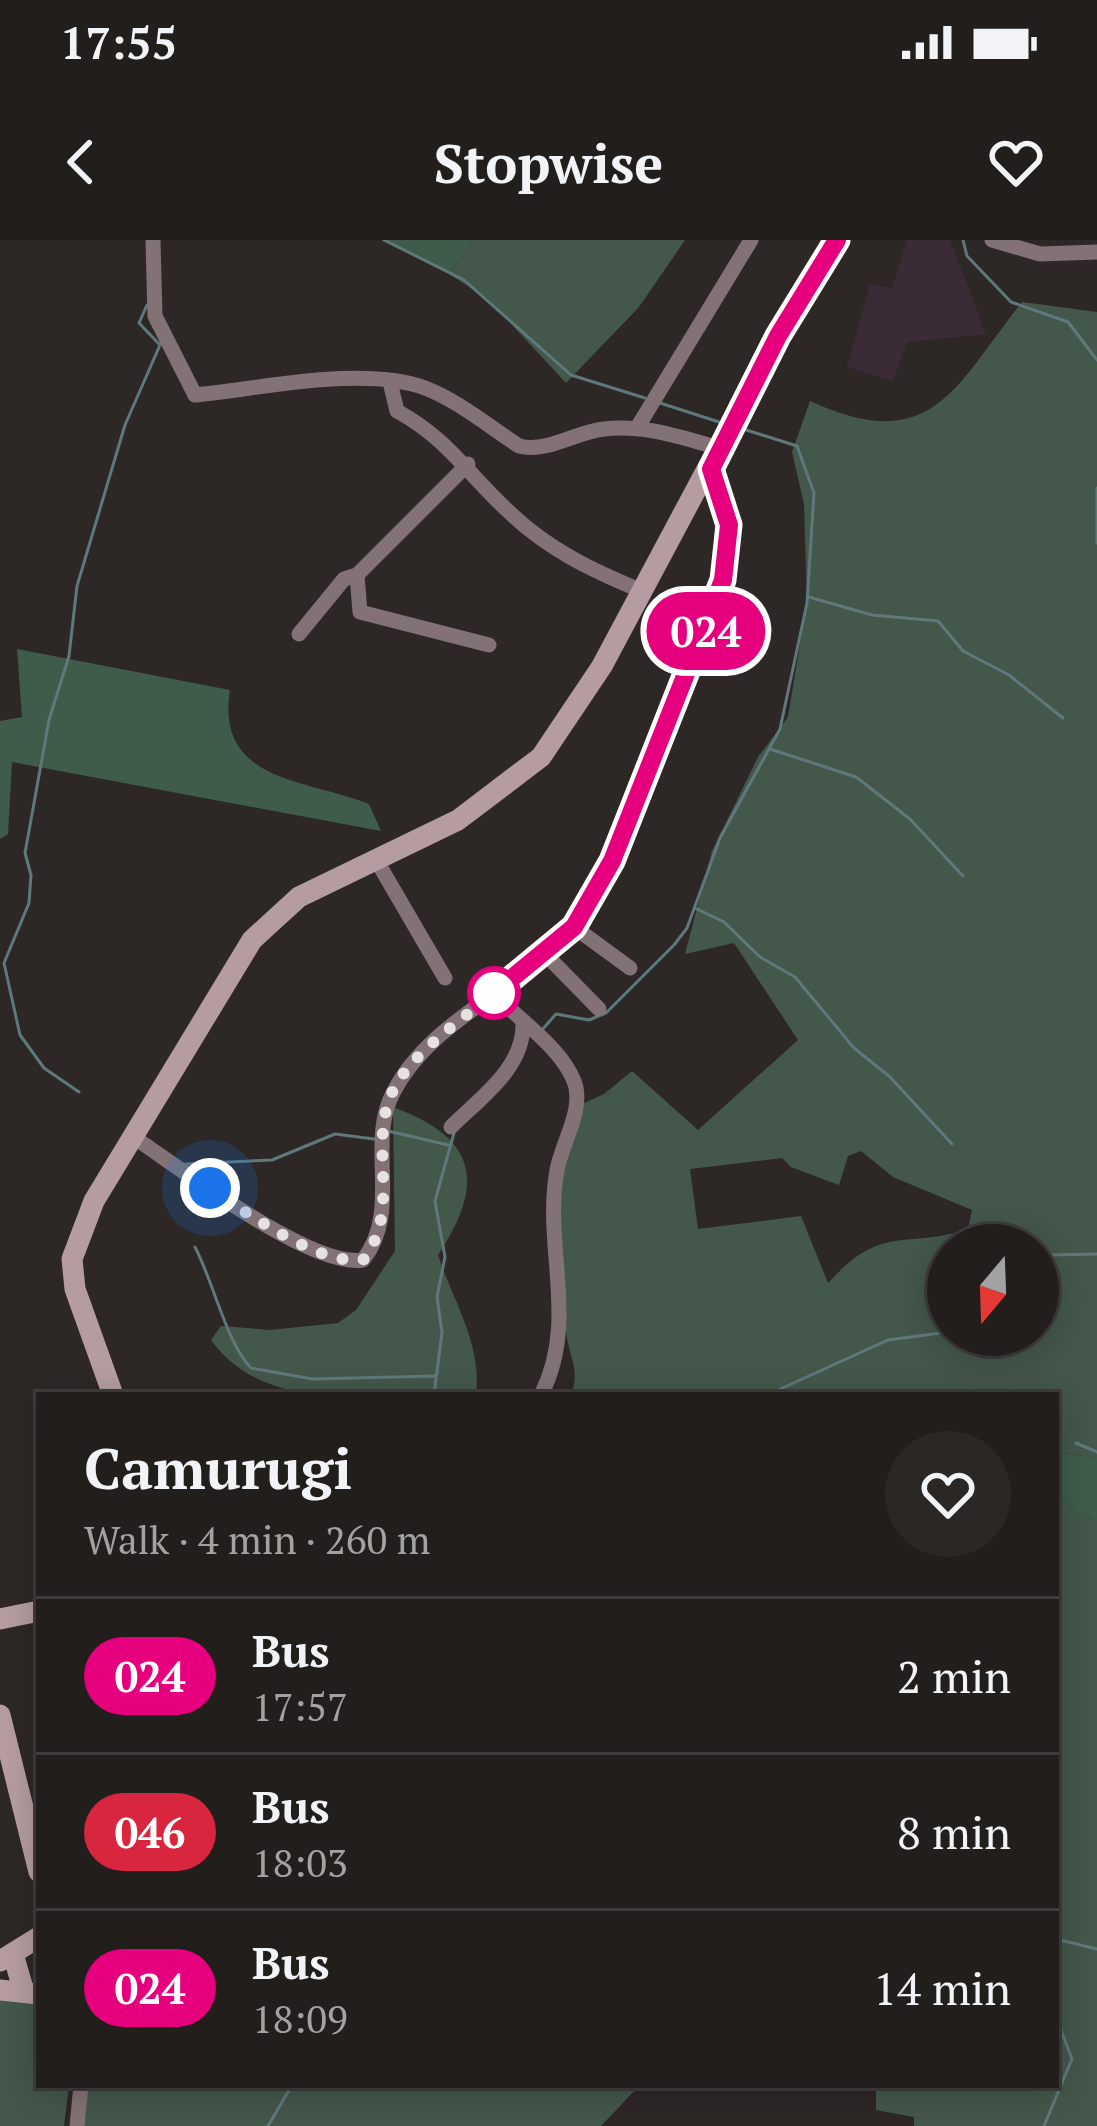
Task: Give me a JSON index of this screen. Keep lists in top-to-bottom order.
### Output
{
  "lines": ["bus line 024"],
  "north": "bottom",
  "page": {
    "status": "17:55",
    "header": "Stopwise",
    "on_map": "024",
    "heading": ["Camurugi", "Walk · 4 min · 260 m"],
    "list": [
      {
        "mark": "024",
        "name": "Bus",
        "note": "17:57",
        "value": "2 min"
      },
      {
        "mark": "046",
        "name": "Bus",
        "note": "18:03",
        "value": "8 min"
      },
      {
        "mark": "024",
        "name": "Bus",
        "note": "18:09",
        "value": "14 min"
      }
    ]
  }
}
